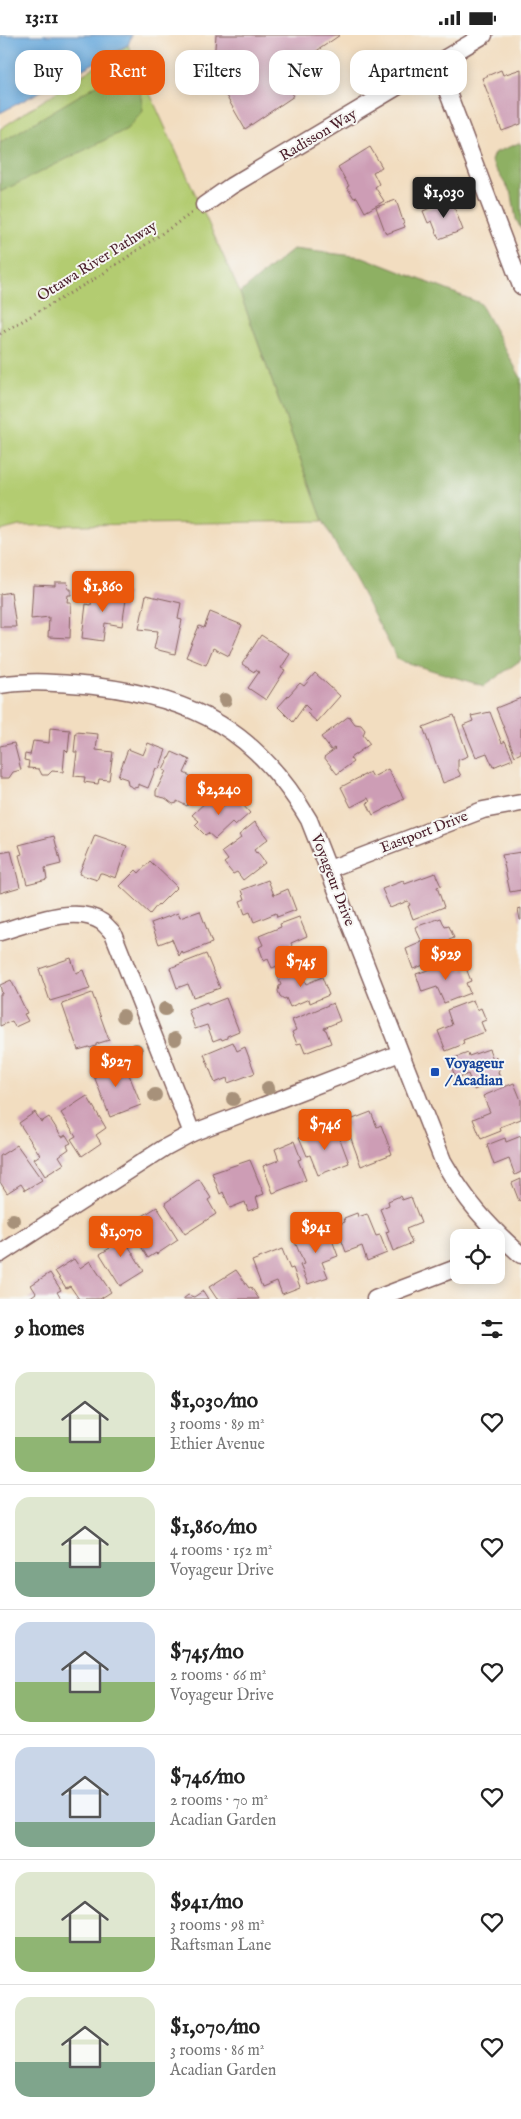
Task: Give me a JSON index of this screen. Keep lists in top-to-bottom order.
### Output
{
  "streets": {
    "street": ["Radisson Way", "Eastport Drive", "Voyageur Drive"],
    "path": ["Ottawa River Pathway"]
  },
  "crossings": [
    ["Radisson Way", "Ottawa River Pathway"],
    ["Eastport Drive", "Voyageur Drive"]
  ],
  "places": {
    "transit": ["Voyageur / Acadian"]
  },
  "page": {
    "status": "13:11",
    "chip": [
      "Buy",
      "Rent",
      "Filters",
      "New",
      "Apartment"
    ],
    "price": [
      "$1,030",
      "$1,860",
      "$2,240",
      "$929",
      "$745",
      "$927",
      "$746",
      "$941",
      "$1,070"
    ],
    "heading": "9 homes",
    "list": [
      {
        "name": "$1,030/mo",
        "note": "3 rooms · 89 m² · Ethier Avenue"
      },
      {
        "name": "$1,860/mo",
        "note": "4 rooms · 152 m² · Voyageur Drive"
      },
      {
        "name": "$745/mo",
        "note": "2 rooms · 66 m² · Voyageur Drive"
      },
      {
        "name": "$746/mo",
        "note": "2 rooms · 70 m² · Acadian Garden"
      },
      {
        "name": "$941/mo",
        "note": "3 rooms · 98 m² · Raftsman Lane"
      },
      {
        "name": "$1,070/mo",
        "note": "3 rooms · 86 m² · Acadian Garden"
      }
    ]
  }
}
